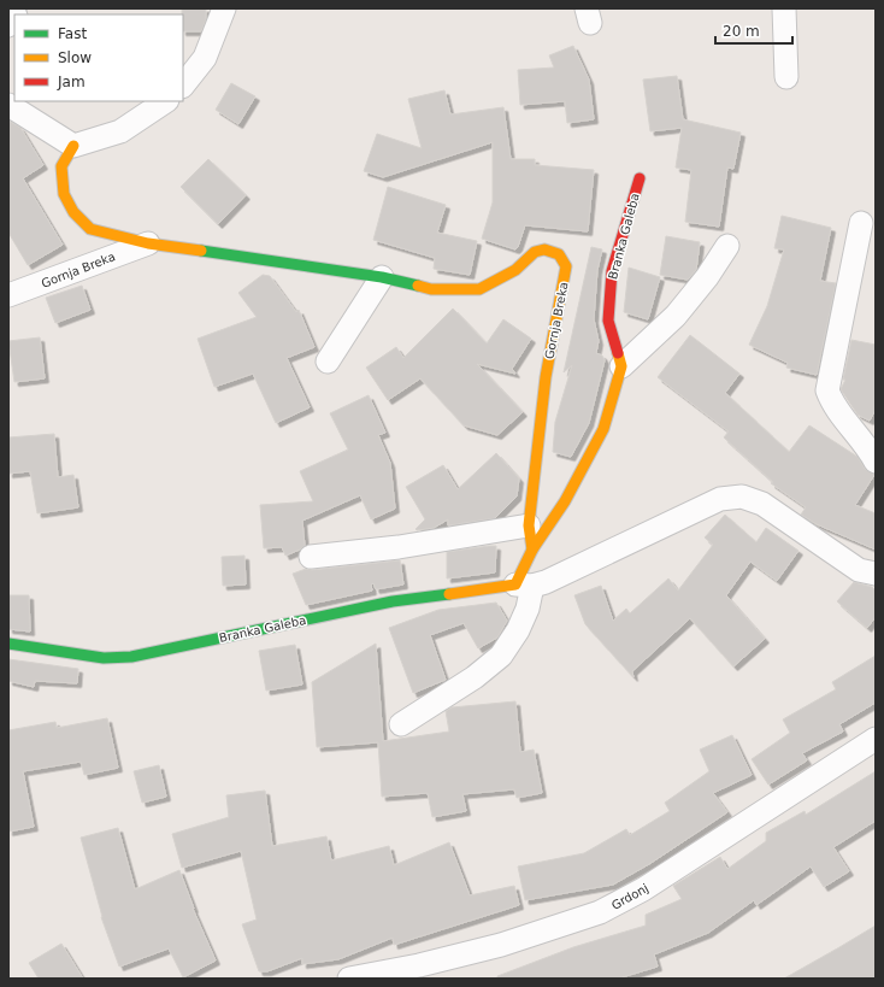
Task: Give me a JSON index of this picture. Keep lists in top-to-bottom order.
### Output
{
  "streets": {
    "street": ["Branka Galeba", "Gornja Breka", "Grdonj"]
  },
  "legend": ["Fast", "Slow", "Jam"],
  "scale_bar": "20 m"
}
